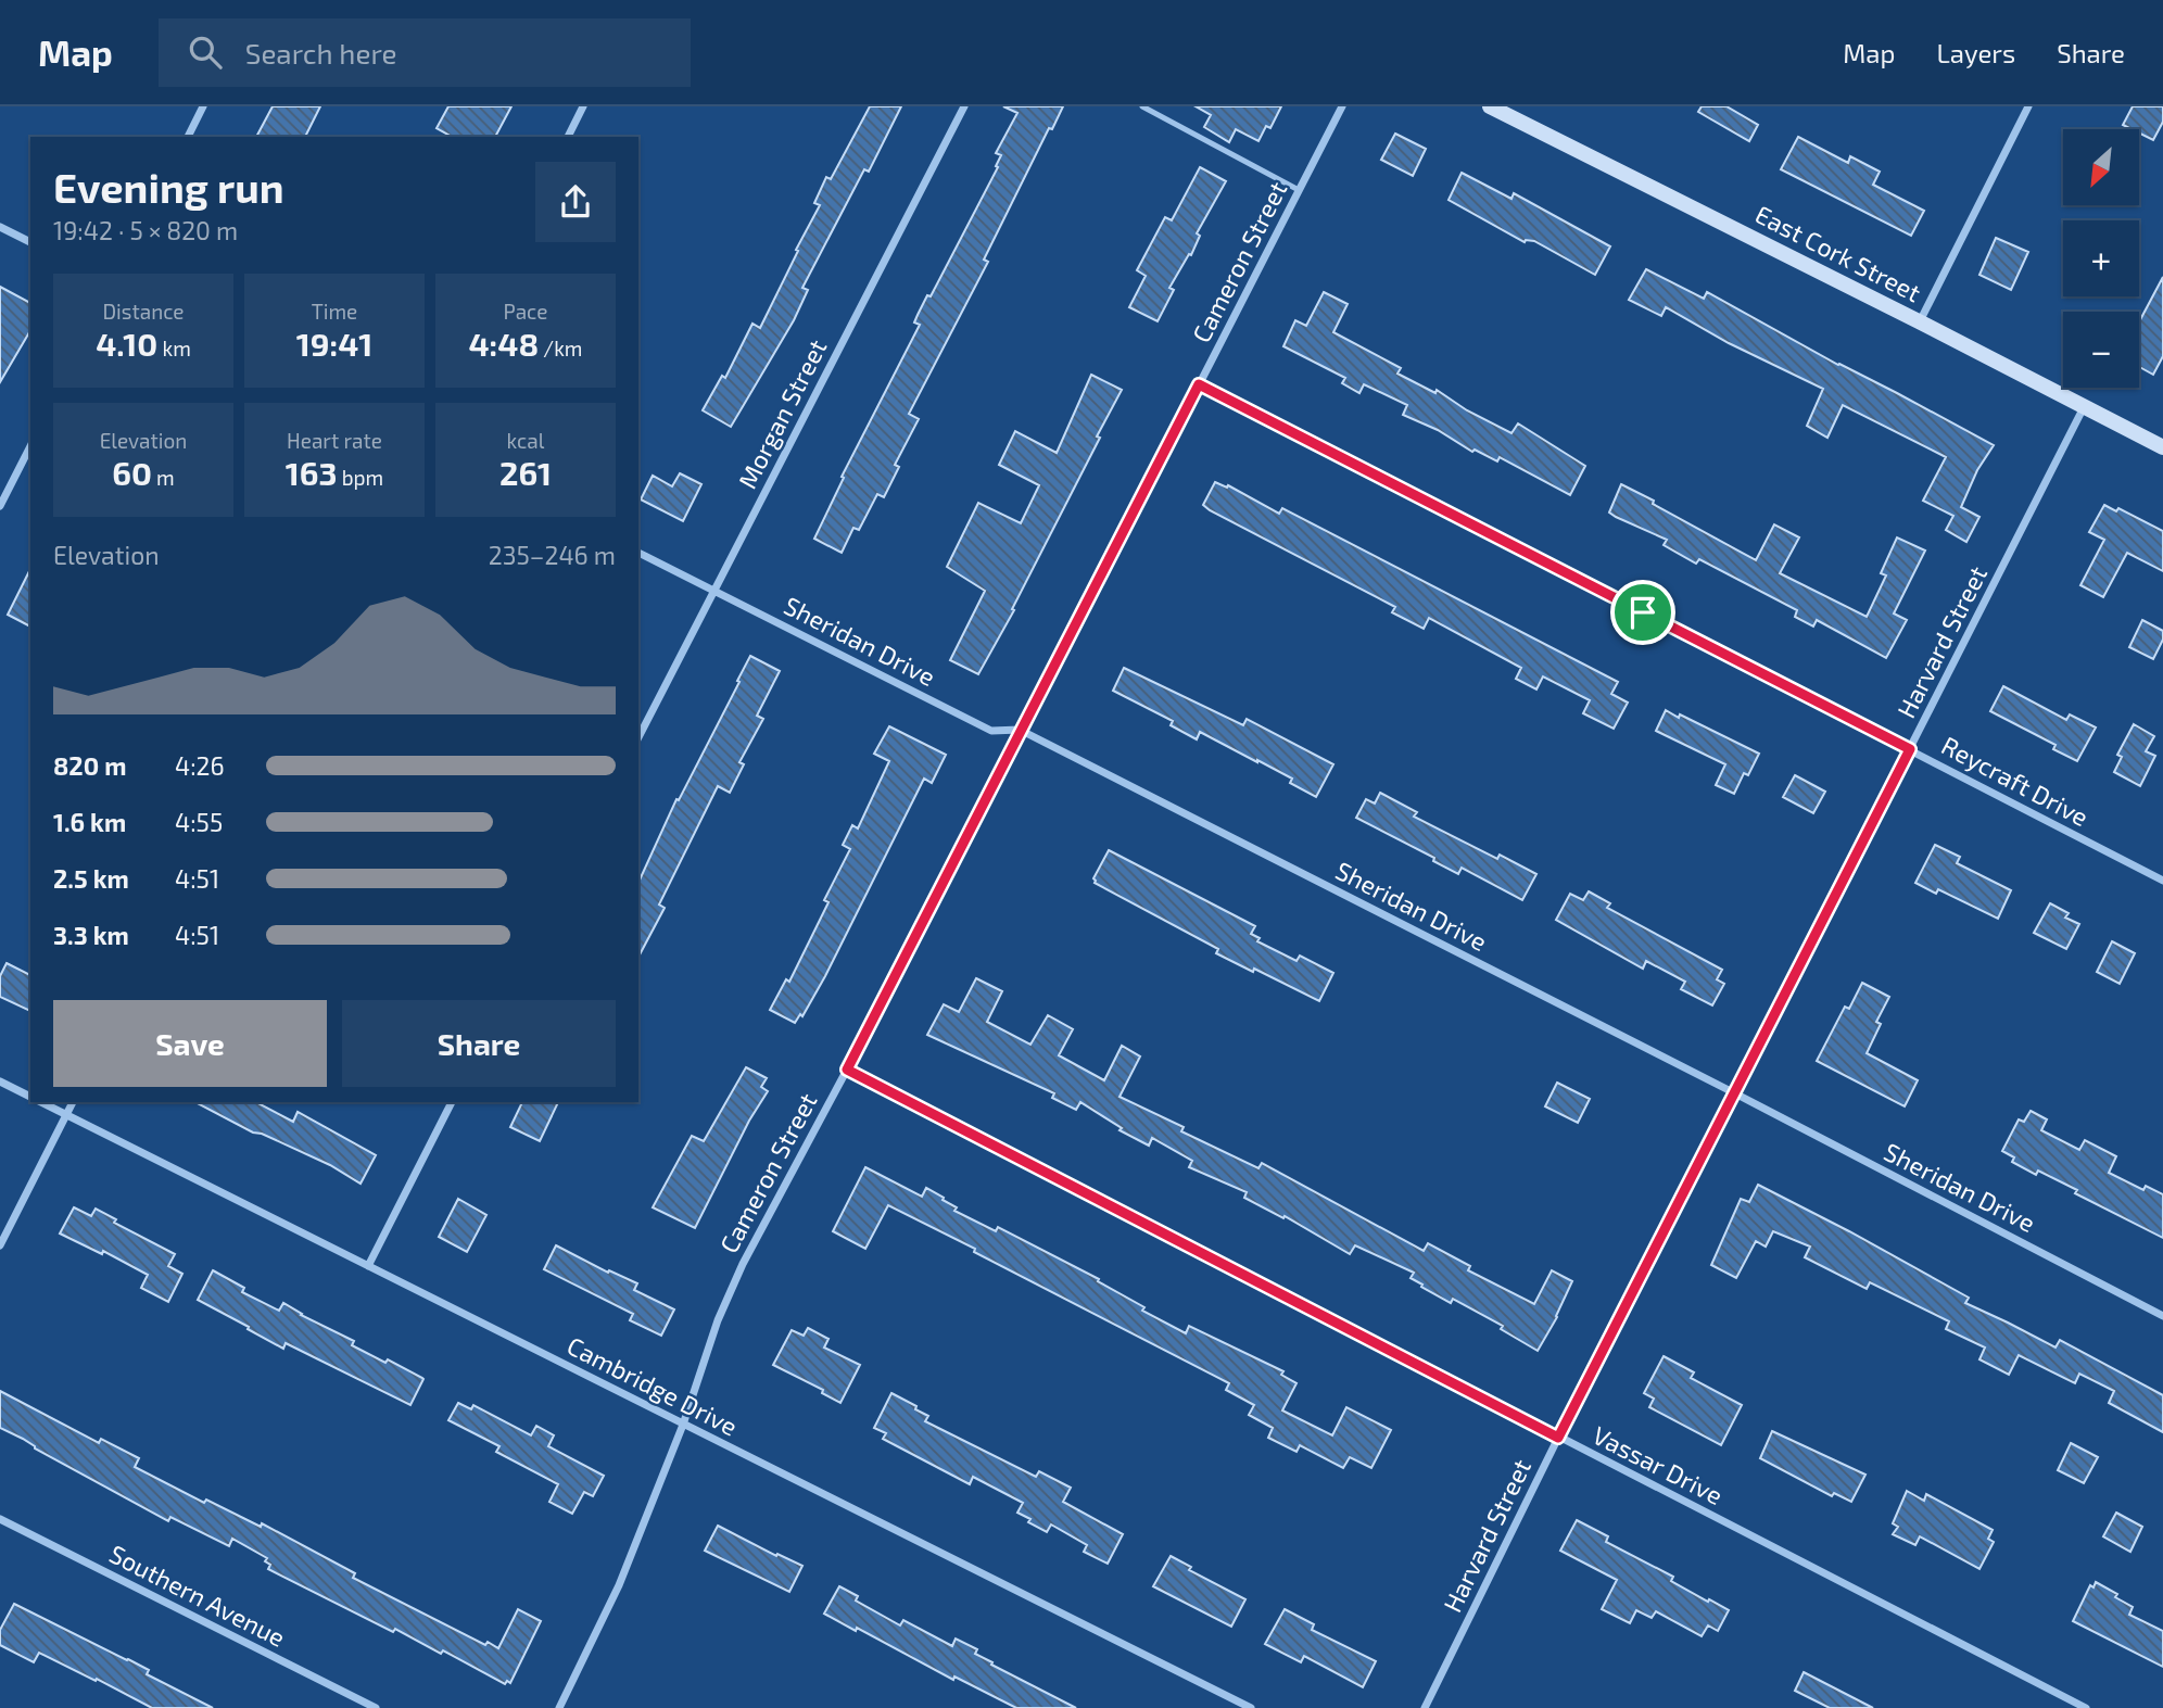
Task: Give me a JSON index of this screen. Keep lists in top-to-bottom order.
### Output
{
  "streets": {
    "street": [
      "East Cork Street",
      "Cameron Street",
      "Morgan Street",
      "Sheridan Drive",
      "Harvard Street",
      "Reycraft Drive",
      "Cambridge Drive",
      "Vassar Drive",
      "Southern Avenue"
    ]
  },
  "crossings": [
    ["East Cork Street", "Harvard Street"],
    ["Cameron Street", "Sheridan Drive"],
    ["Cameron Street", "Reycraft Drive"],
    ["Cameron Street", "Cambridge Drive"],
    ["Cameron Street", "Vassar Drive"],
    ["Morgan Street", "Sheridan Drive"],
    ["Sheridan Drive", "Harvard Street"],
    ["Harvard Street", "Reycraft Drive"],
    ["Harvard Street", "Vassar Drive"]
  ],
  "north": "bottom left",
  "page": {
    "header": "Map",
    "search": "Search here",
    "nav": ["Map", "Layers", "Share"],
    "map_buttons": ["+", "−"],
    "heading": ["Evening run", "19:42 · 5 × 820 m"],
    "stats": [
      ["Distance", "4.10 km"],
      ["Time", "19:41"],
      ["Pace", "4:48 /km"],
      ["Elevation", "60 m"],
      ["Heart rate", "163 bpm"],
      ["kcal", "261"]
    ],
    "chart": ["Elevation", "235–246 m"],
    "list": [
      {
        "name": "820 m",
        "note": "4:26"
      },
      {
        "name": "1.6 km",
        "note": "4:55"
      },
      {
        "name": "2.5 km",
        "note": "4:51"
      },
      {
        "name": "3.3 km",
        "note": "4:51"
      }
    ],
    "buttons": ["Save", "Share"]
  }
}
